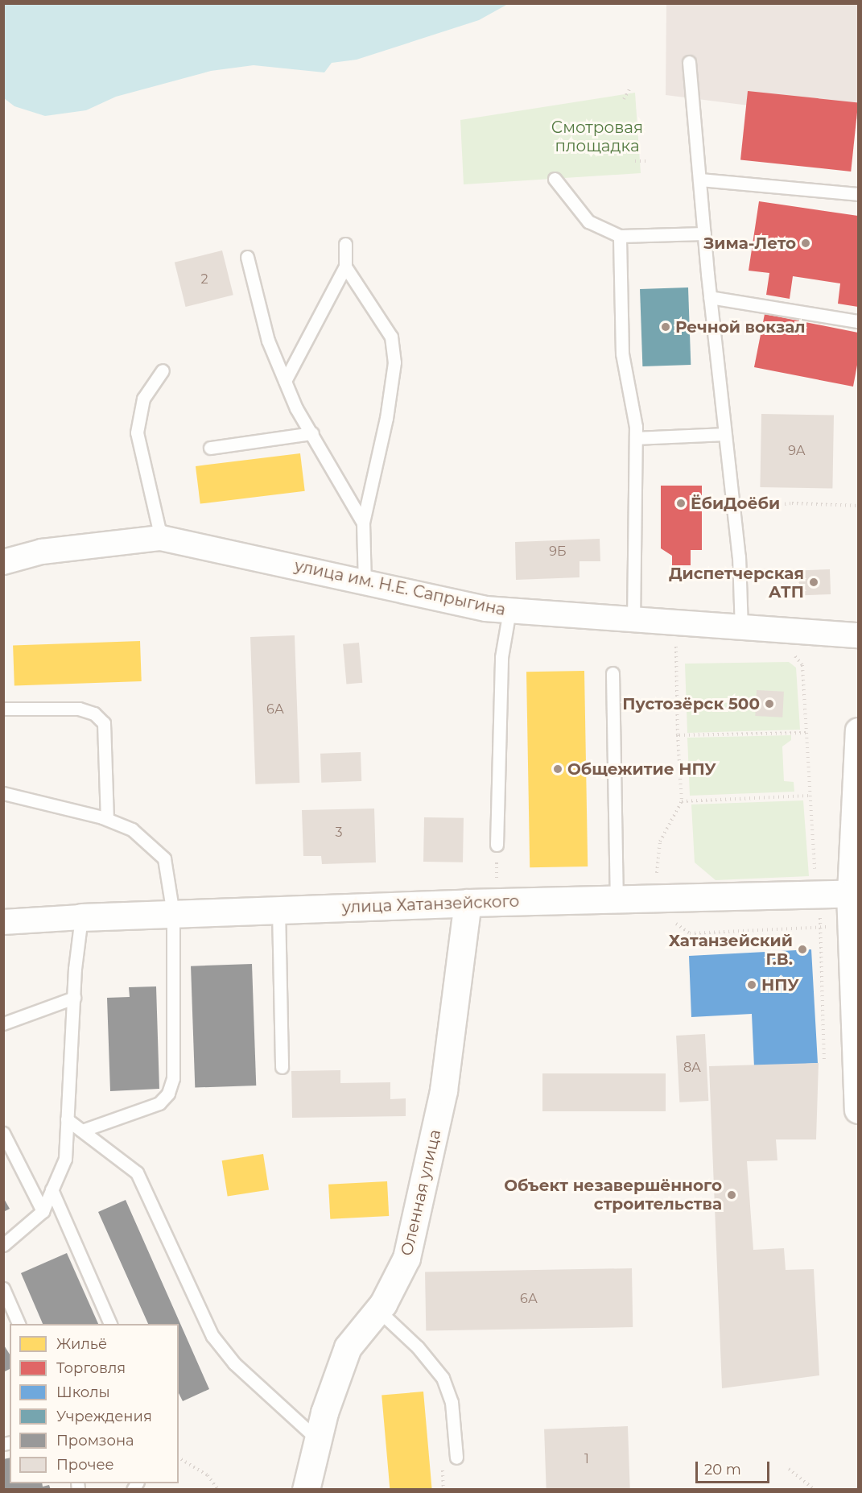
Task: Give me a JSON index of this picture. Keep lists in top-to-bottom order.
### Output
{
  "streets": {
    "street": ["улица им. Н.Е. Сапрыгина", "улица Хатанзейского", "Оленная улица"]
  },
  "crossings": [
    ["улица Хатанзейского", "Оленная улица"]
  ],
  "parks": ["Смотровая площадка"],
  "places": [
    "Зима-Лето",
    "Речной вокзал",
    "ЁбиДоёби",
    "Диспетчерская АТП",
    "Пустозёрск 500",
    "Общежитие НПУ",
    "Хатанзейский Г.В.",
    "НПУ",
    "Объект незавершённого строительства"
  ],
  "house_numbers": [
    "2",
    "9А",
    "9Б",
    "6А",
    "3",
    "8А",
    "6А",
    "1"
  ],
  "legend": [
    "Жильё",
    "Торговля",
    "Школы",
    "Учреждения",
    "Промзона",
    "Прочее"
  ],
  "scale_bar": "20 m"
}
